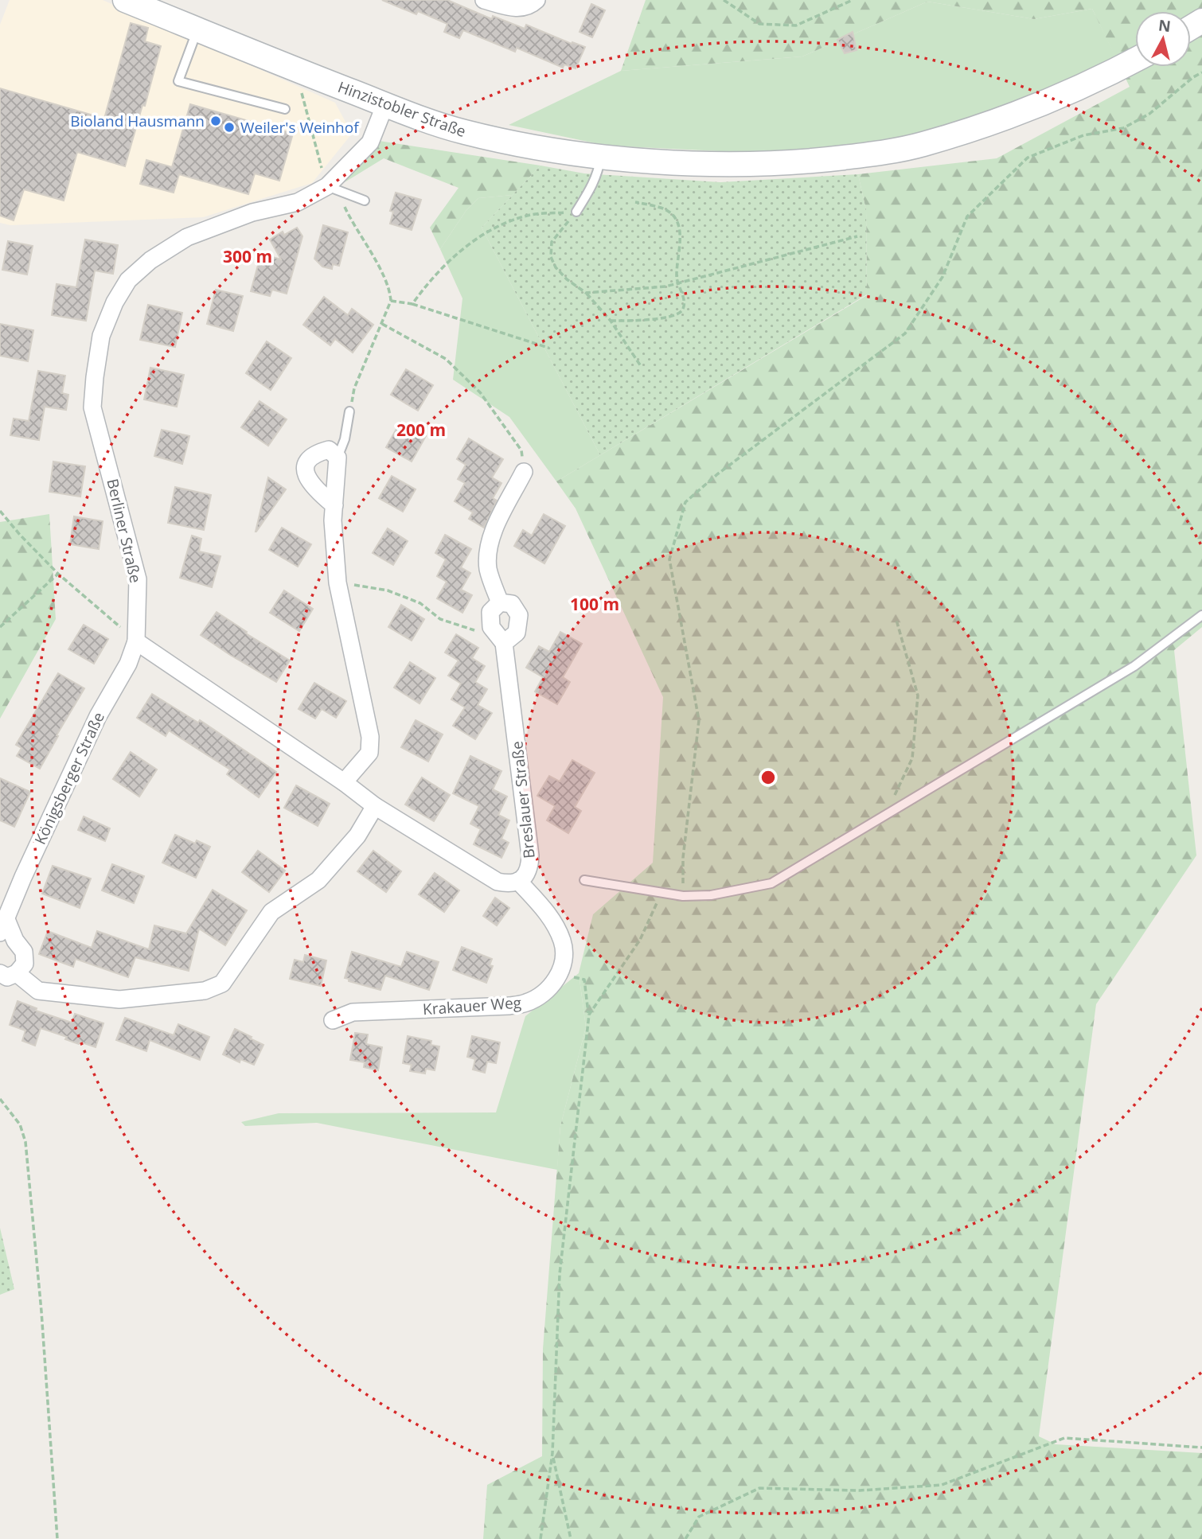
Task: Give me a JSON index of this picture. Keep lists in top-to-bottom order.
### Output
{
  "streets": {
    "street": [
      "Hinzistobler Straße",
      "Berliner Straße",
      "Königsberger Straße",
      "Breslauer Straße",
      "Krakauer Weg"
    ]
  },
  "crossings": [
    ["Hinzistobler Straße", "Berliner Straße"],
    ["Berliner Straße", "Königsberger Straße"],
    ["Königsberger Straße", "Breslauer Straße"]
  ],
  "places": ["Bioland Hausmann", "Weiler's Weinhof"],
  "north": "top",
  "rings": ["300 m", "200 m", "100 m"]
}
